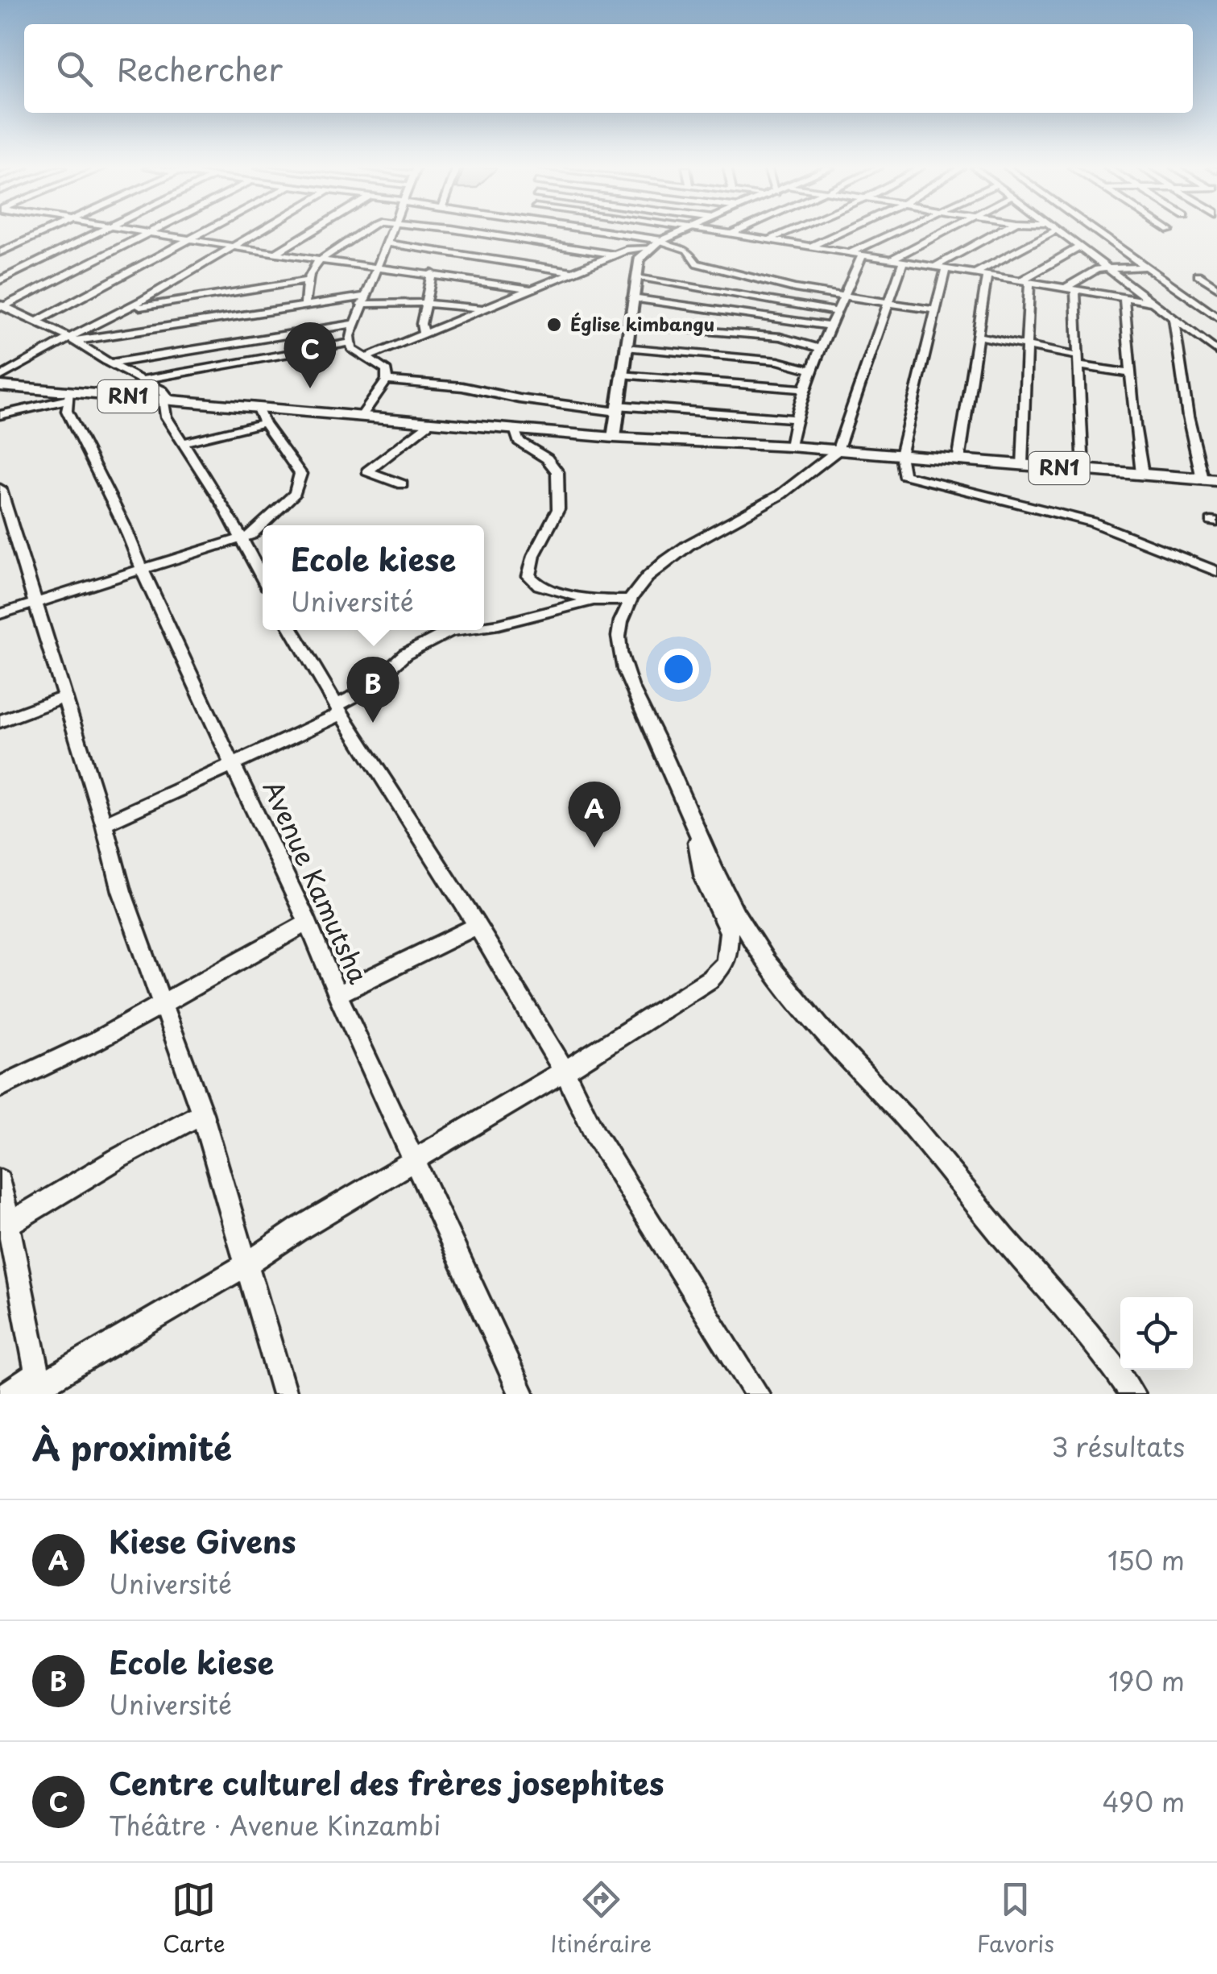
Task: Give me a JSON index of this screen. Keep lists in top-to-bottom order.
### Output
{
  "streets": {
    "highway": ["RN1"],
    "street": ["Avenue Kamutsha"]
  },
  "crossings": [
    ["RN1", "Avenue Kamutsha"]
  ],
  "places": ["Église kimbangu"],
  "page": {
    "search": "Rechercher",
    "pins": ["C", "B", "A"],
    "popup": ["Ecole kiese", "Université"],
    "heading": ["À proximité", "3 résultats"],
    "list": [
      {
        "mark": "A",
        "name": "Kiese Givens",
        "note": "Université",
        "value": "150 m"
      },
      {
        "mark": "B",
        "name": "Ecole kiese",
        "note": "Université",
        "value": "190 m"
      },
      {
        "mark": "C",
        "name": "Centre culturel des frères josephites",
        "note": "Théâtre · Avenue Kinzambi",
        "value": "490 m"
      }
    ],
    "nav": ["Carte", "Itinéraire", "Favoris"]
  }
}
